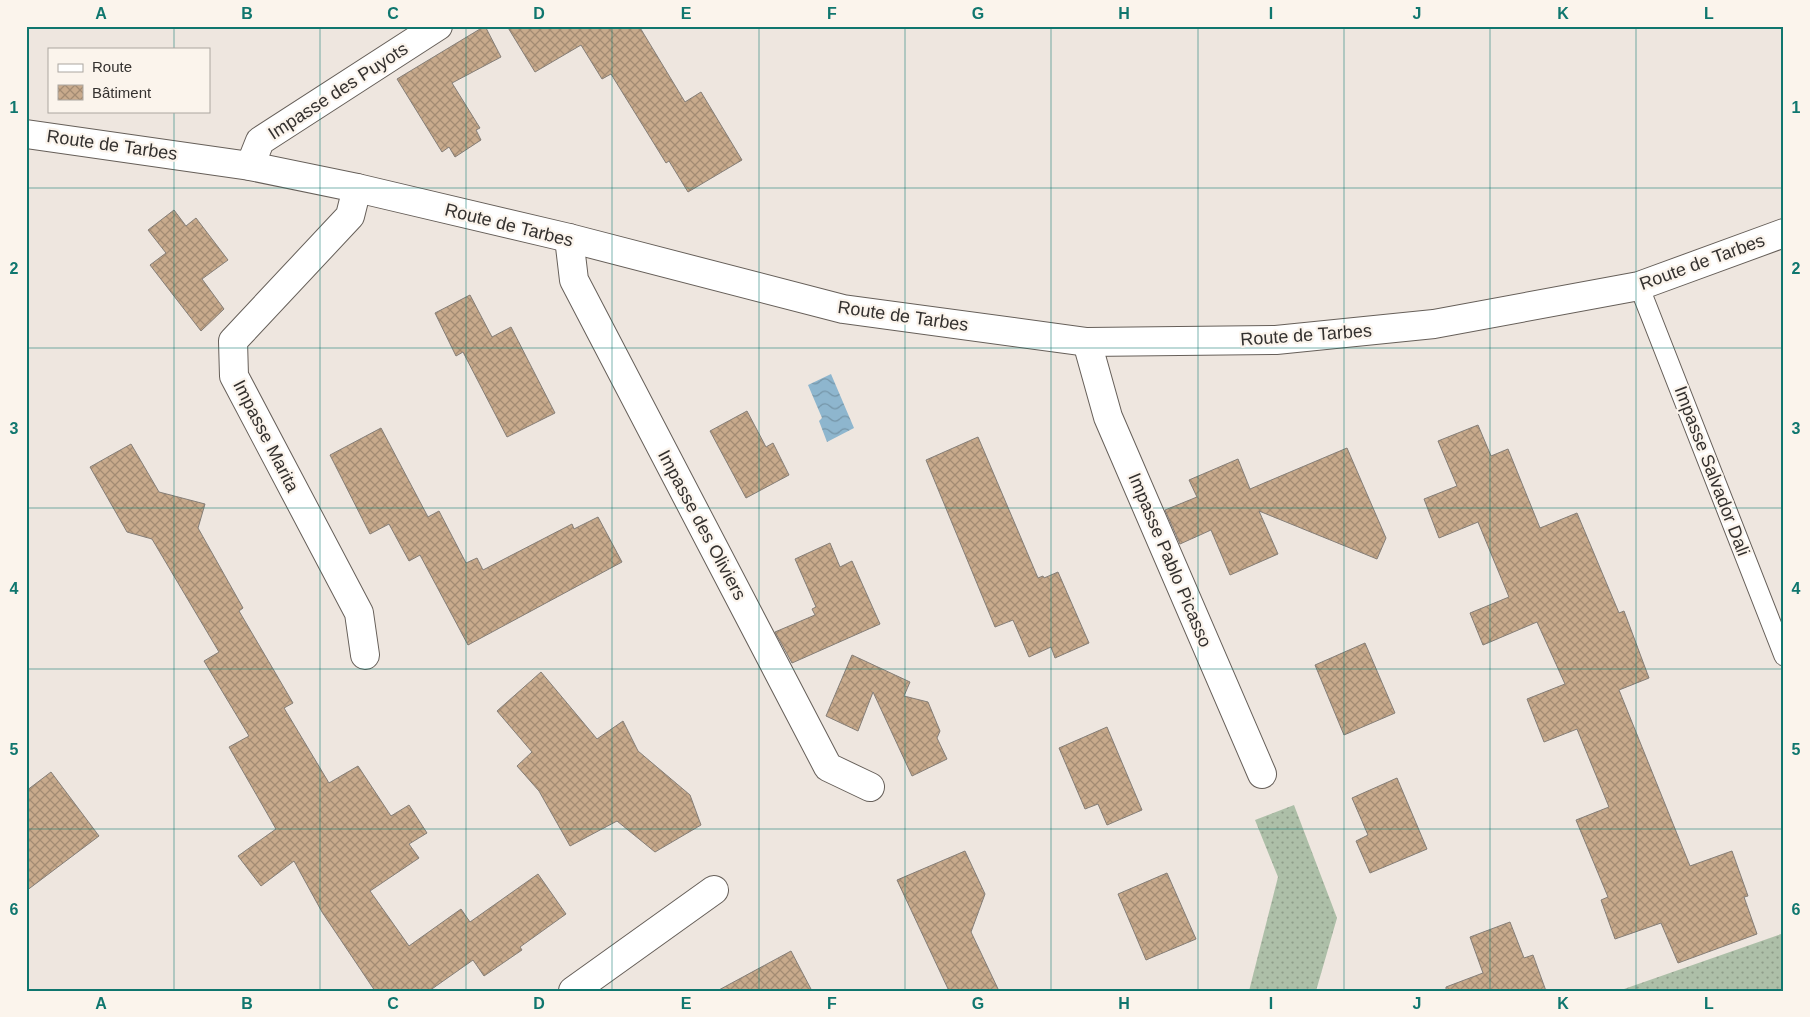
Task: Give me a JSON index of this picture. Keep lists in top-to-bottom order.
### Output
{
  "streets": {
    "street": [
      "Impasse des Puyots",
      "Route de Tarbes",
      "Impasse Marita",
      "Impasse des Oliviers",
      "Impasse Pablo Picasso"
    ],
    "lane": ["Impasse Salvador Dali"]
  },
  "crossings": [
    ["Impasse des Puyots", "Route de Tarbes"],
    ["Route de Tarbes", "Impasse Marita"],
    ["Route de Tarbes", "Impasse Salvador Dali"],
    ["Route de Tarbes", "Impasse des Oliviers"],
    ["Route de Tarbes", "Impasse Pablo Picasso"]
  ],
  "legend": ["Route", "Bâtiment"],
  "grid": {
    "columns": [
      "A",
      "B",
      "C",
      "D",
      "E",
      "F",
      "G",
      "H",
      "I",
      "J",
      "K",
      "L"
    ],
    "rows": [
      "1",
      "2",
      "3",
      "4",
      "5",
      "6"
    ]
  }
}
